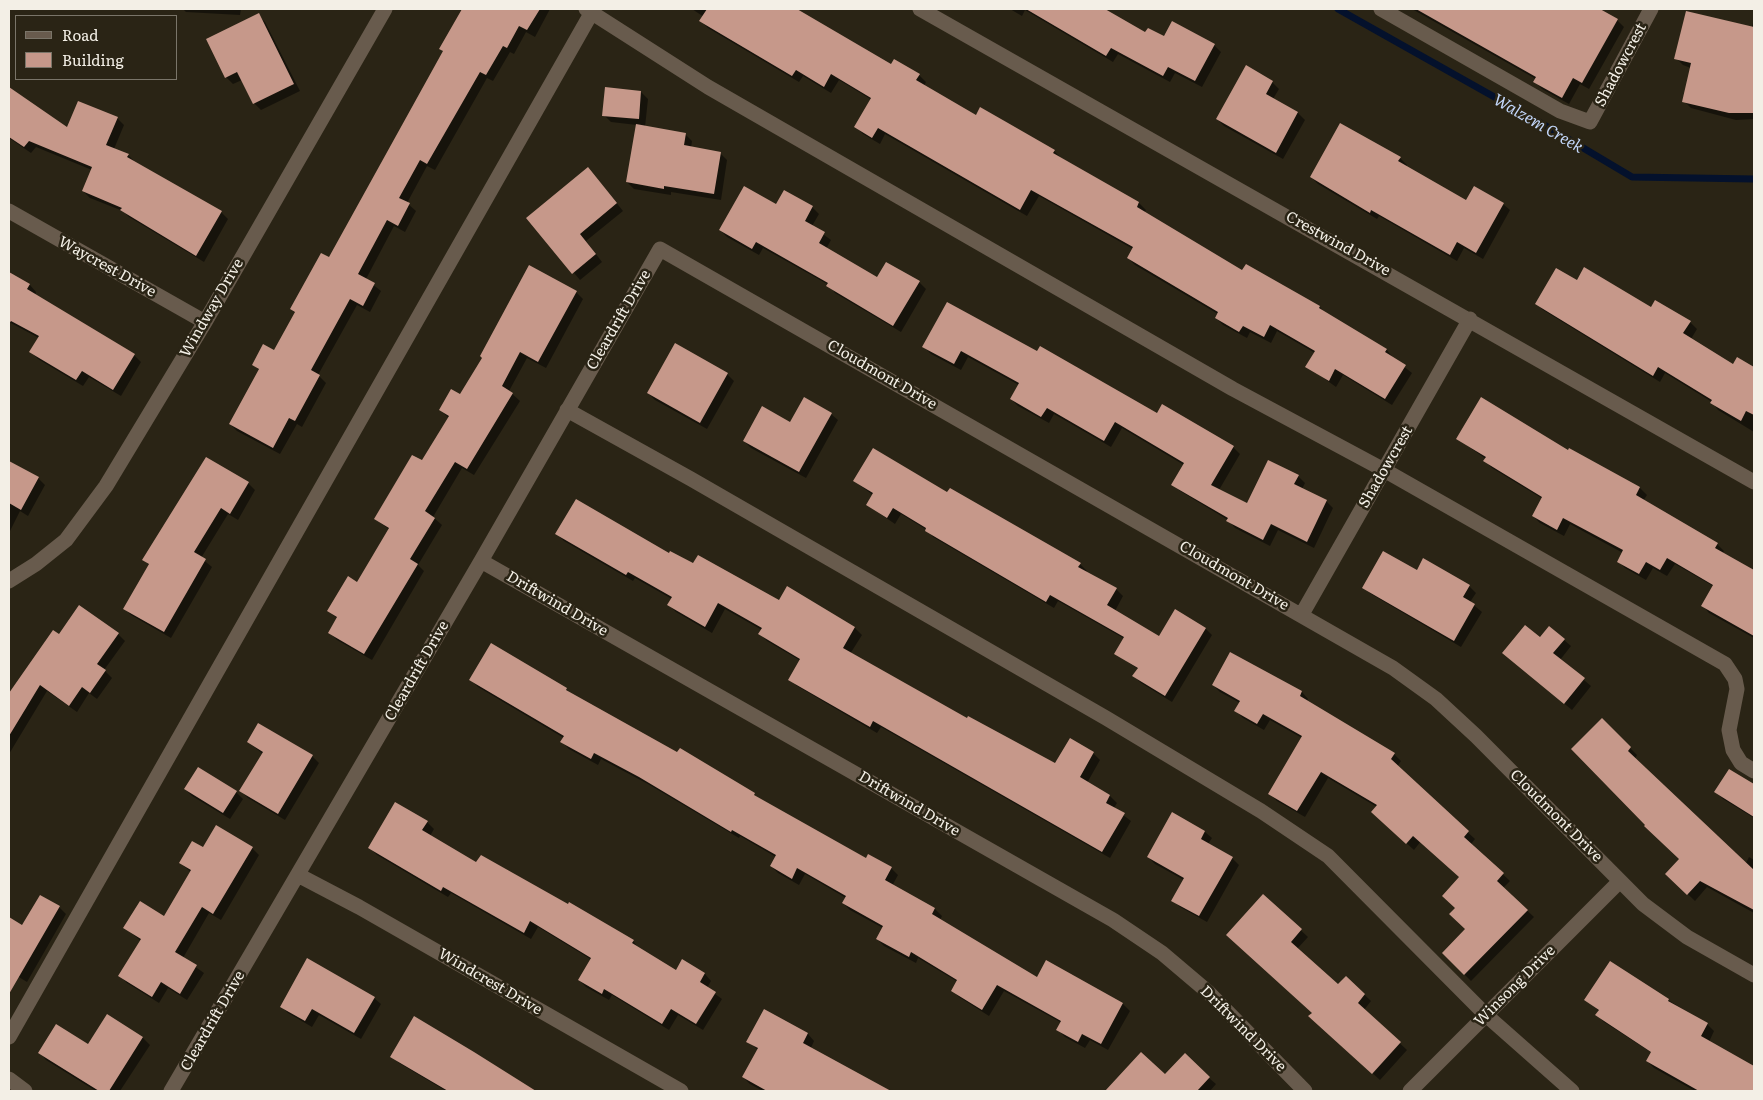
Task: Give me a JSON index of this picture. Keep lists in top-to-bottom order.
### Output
{
  "streets": {
    "street": [
      "Shadowcrest",
      "Crestwind Drive",
      "Waycrest Drive",
      "Windway Drive",
      "Cleardrift Drive",
      "Cloudmont Drive",
      "Driftwind Drive",
      "Windcrest Drive",
      "Winsong Drive"
    ]
  },
  "crossings": [
    ["Shadowcrest", "Crestwind Drive"],
    ["Shadowcrest", "Cloudmont Drive"],
    ["Waycrest Drive", "Windway Drive"],
    ["Cleardrift Drive", "Cloudmont Drive"],
    ["Cleardrift Drive", "Driftwind Drive"],
    ["Cleardrift Drive", "Windcrest Drive"],
    ["Cloudmont Drive", "Winsong Drive"]
  ],
  "water": ["Walzem Creek"],
  "legend": ["Road", "Building"]
}
